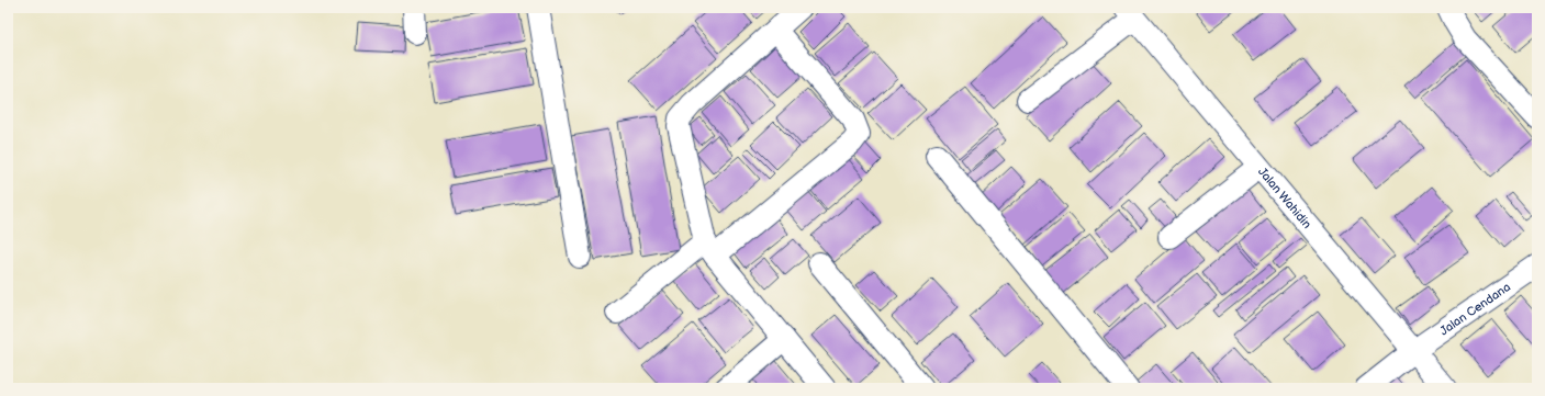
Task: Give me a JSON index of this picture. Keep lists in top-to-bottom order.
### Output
{
  "streets": {
    "street": ["Jalan Wahidin", "Jalan Cendana"]
  },
  "crossings": [
    ["Jalan Wahidin", "Jalan Cendana"]
  ]
}
